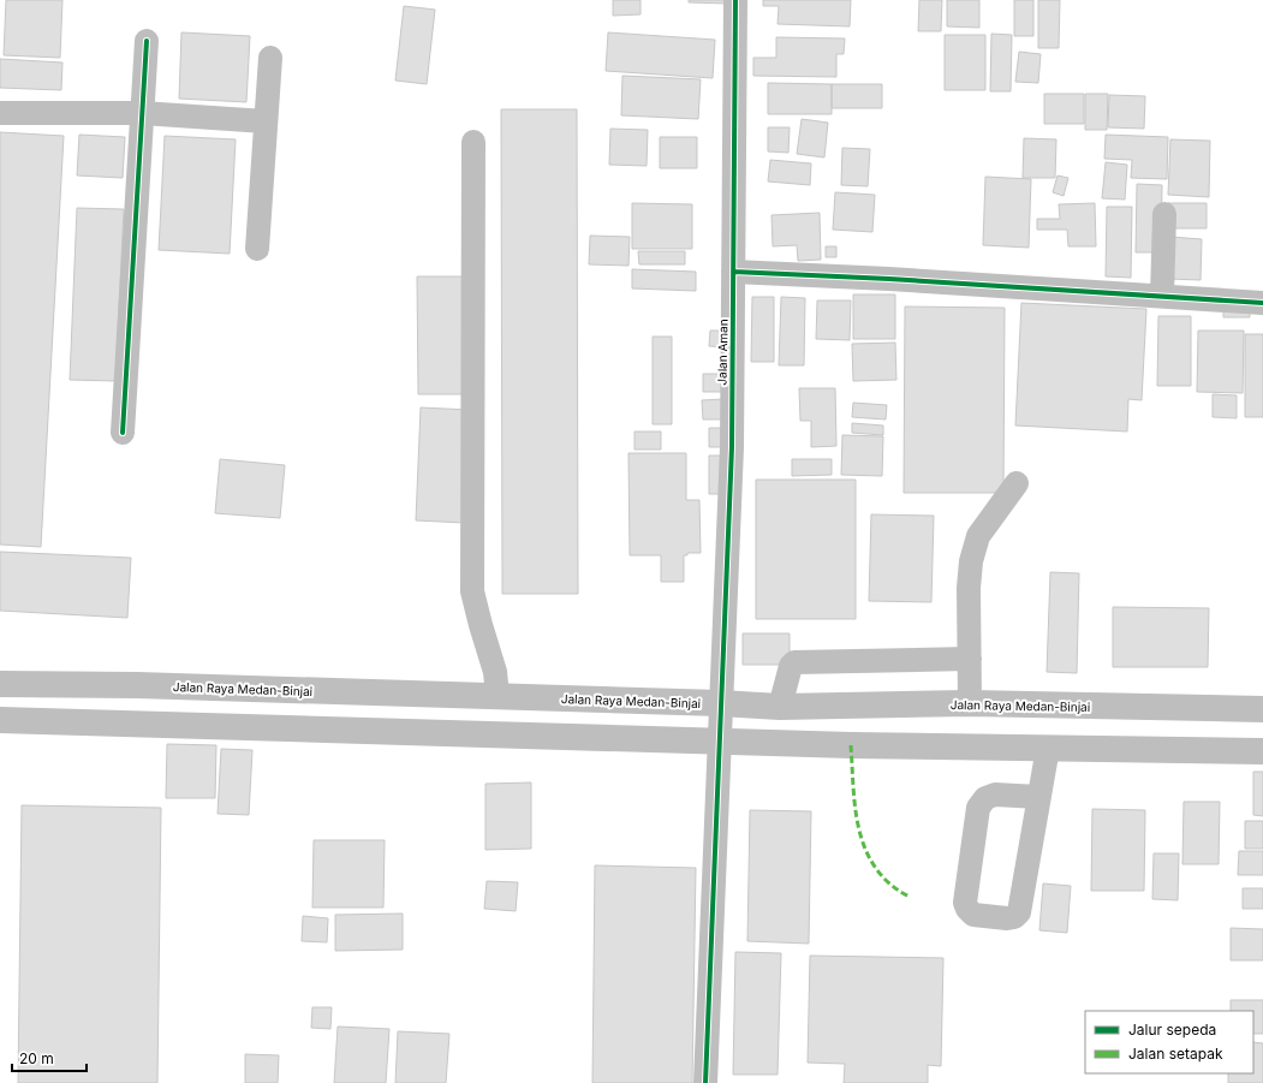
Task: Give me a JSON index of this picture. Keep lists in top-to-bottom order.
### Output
{
  "streets": {
    "highway": ["Jalan Raya Medan-Binjai"],
    "street": ["Jalan Aman"]
  },
  "crossings": [
    ["Jalan Aman", "Jalan Raya Medan-Binjai"]
  ],
  "legend": ["Jalur sepeda", "Jalan setapak"],
  "scale_bar": "20 m"
}
